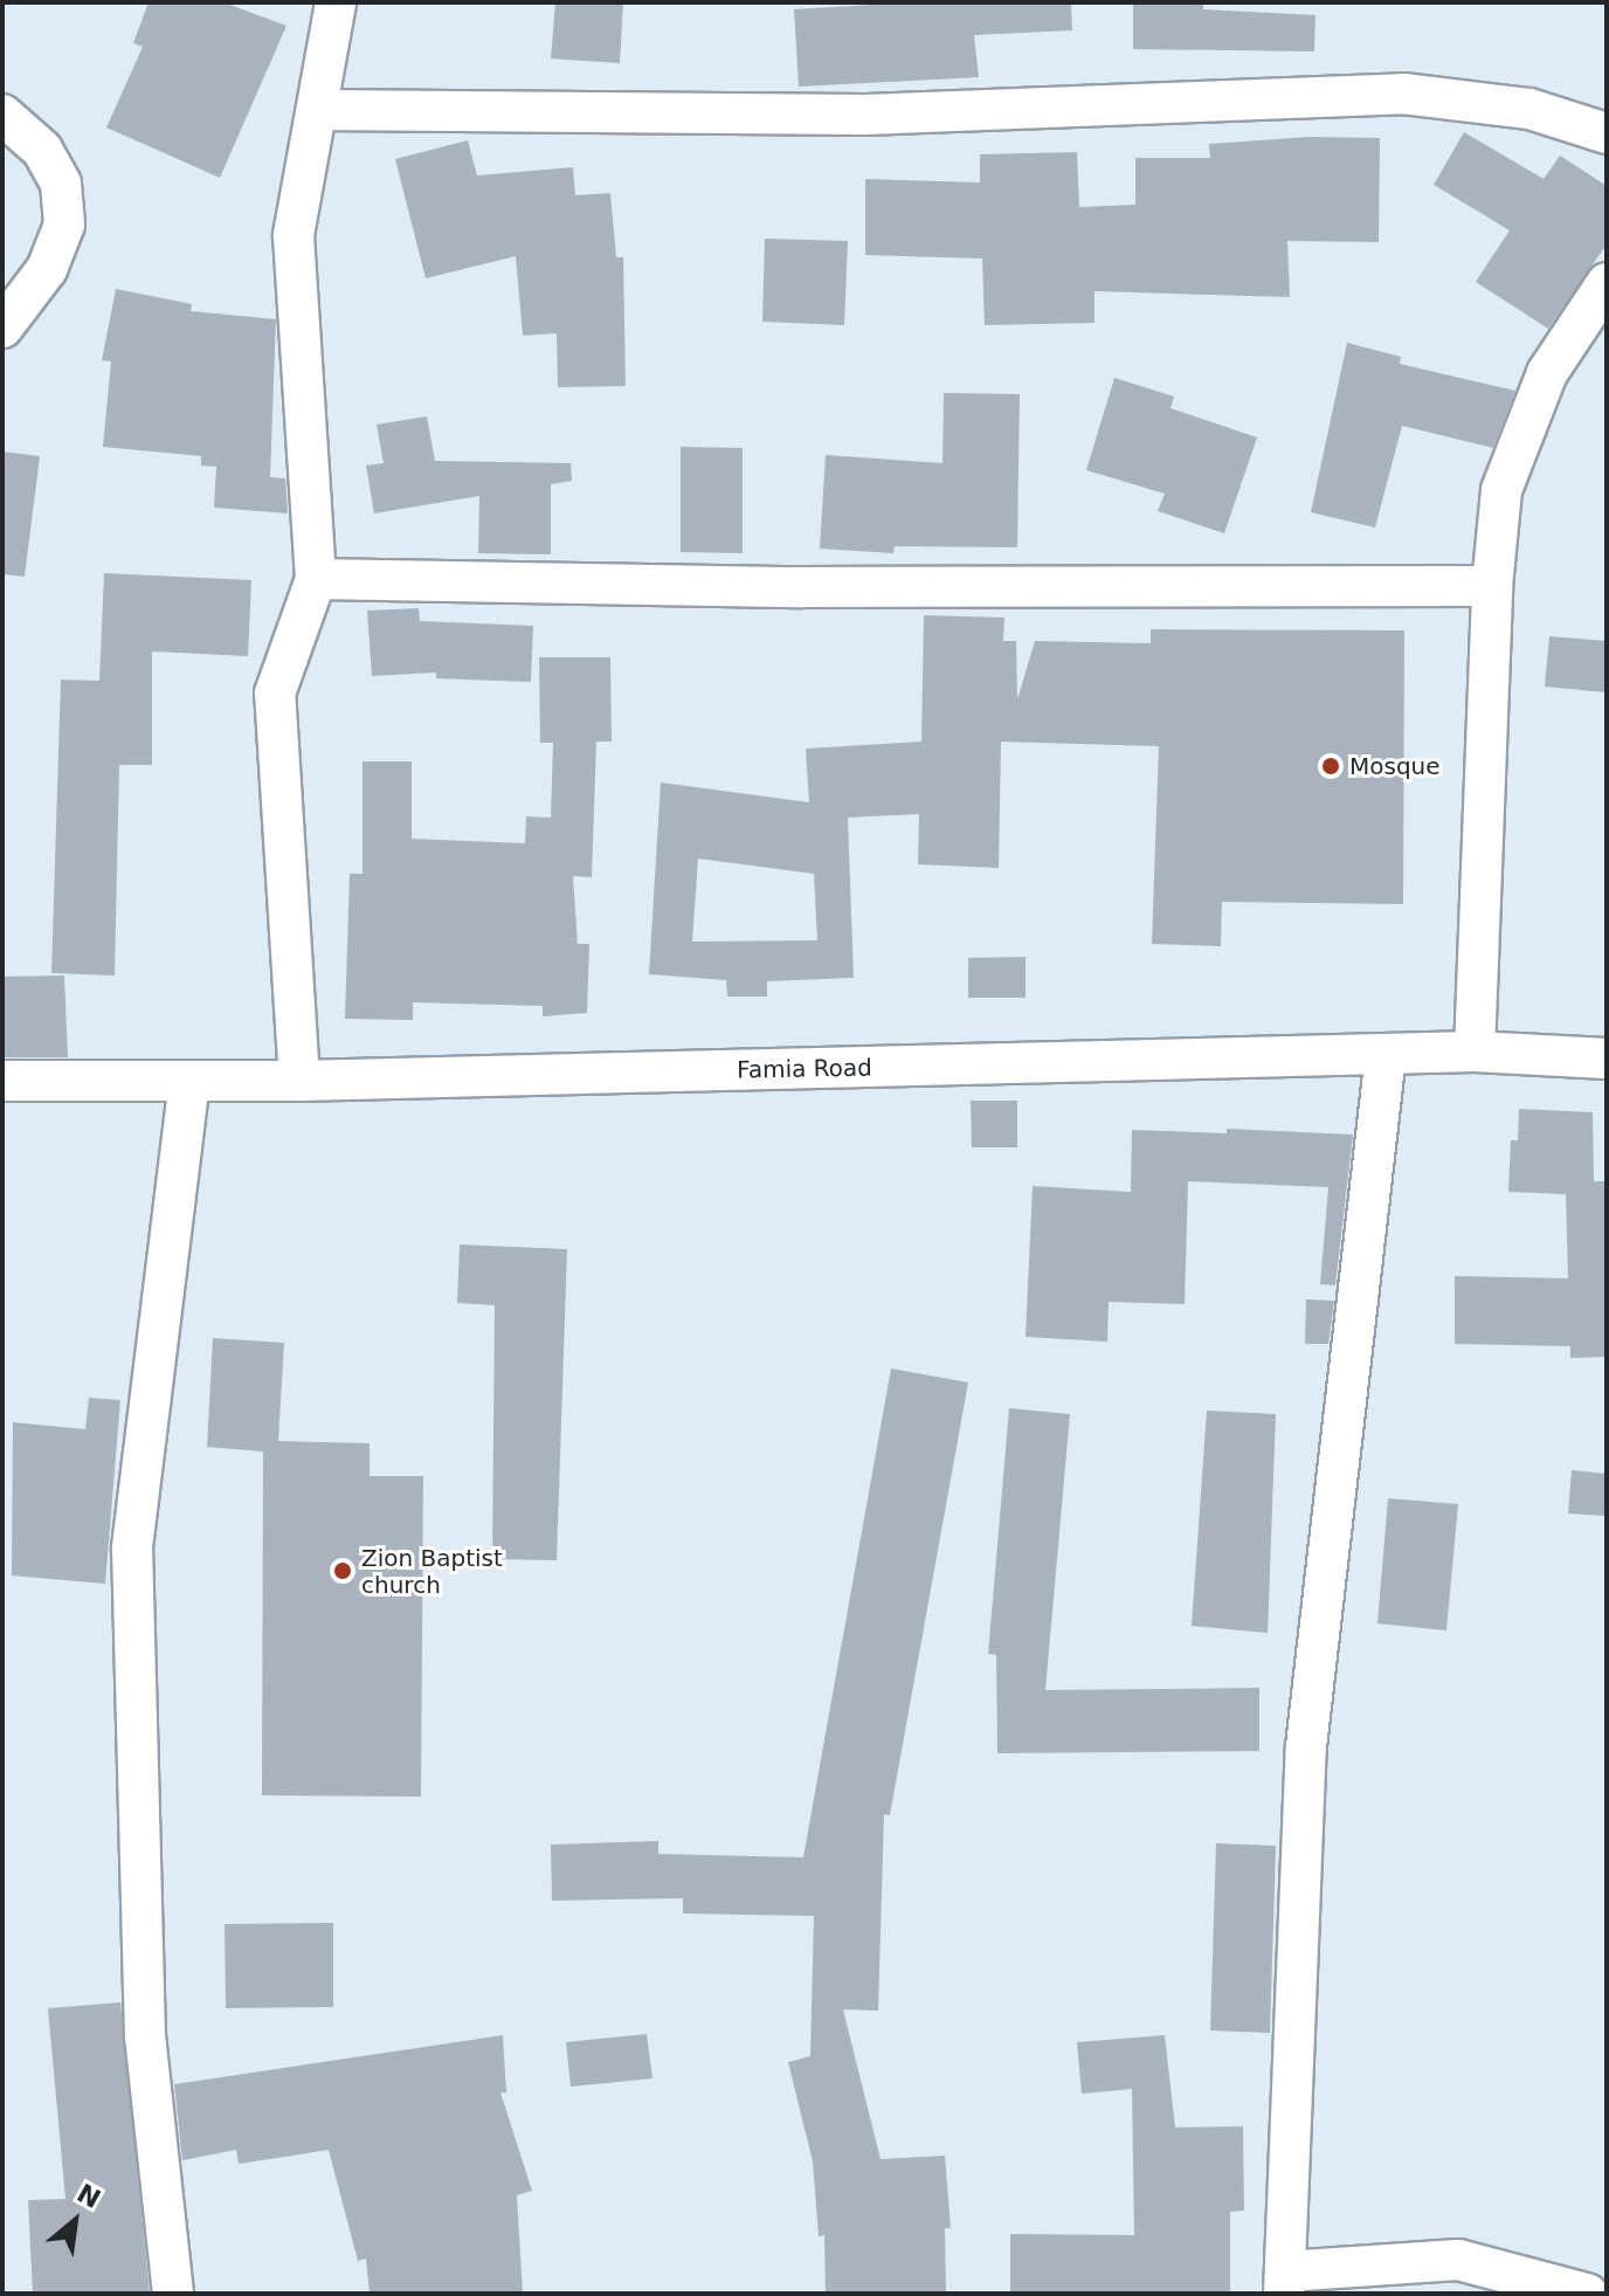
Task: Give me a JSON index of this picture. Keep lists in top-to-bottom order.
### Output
{
  "streets": {
    "street": ["Famia Road"]
  },
  "places": ["Mosque", "Zion Baptist church"],
  "north": "top right"
}
